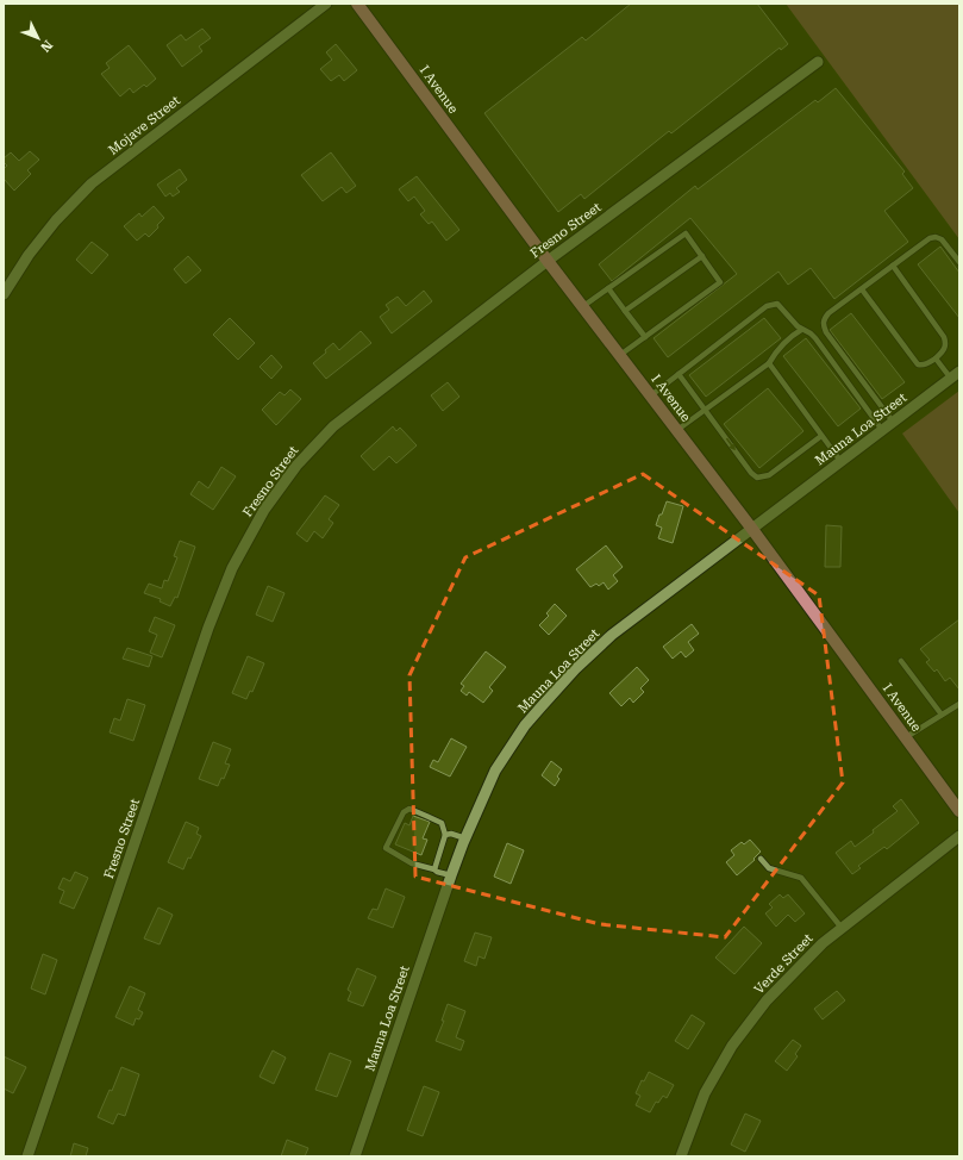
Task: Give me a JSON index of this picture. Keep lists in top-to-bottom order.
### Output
{
  "streets": {
    "main road": ["I Avenue"],
    "street": [
      "Mojave Street",
      "Fresno Street",
      "Mauna Loa Street",
      "Verde Street"
    ]
  },
  "crossings": [
    ["I Avenue", "Fresno Street"],
    ["I Avenue", "Mauna Loa Street"]
  ],
  "north": "bottom right"
}
